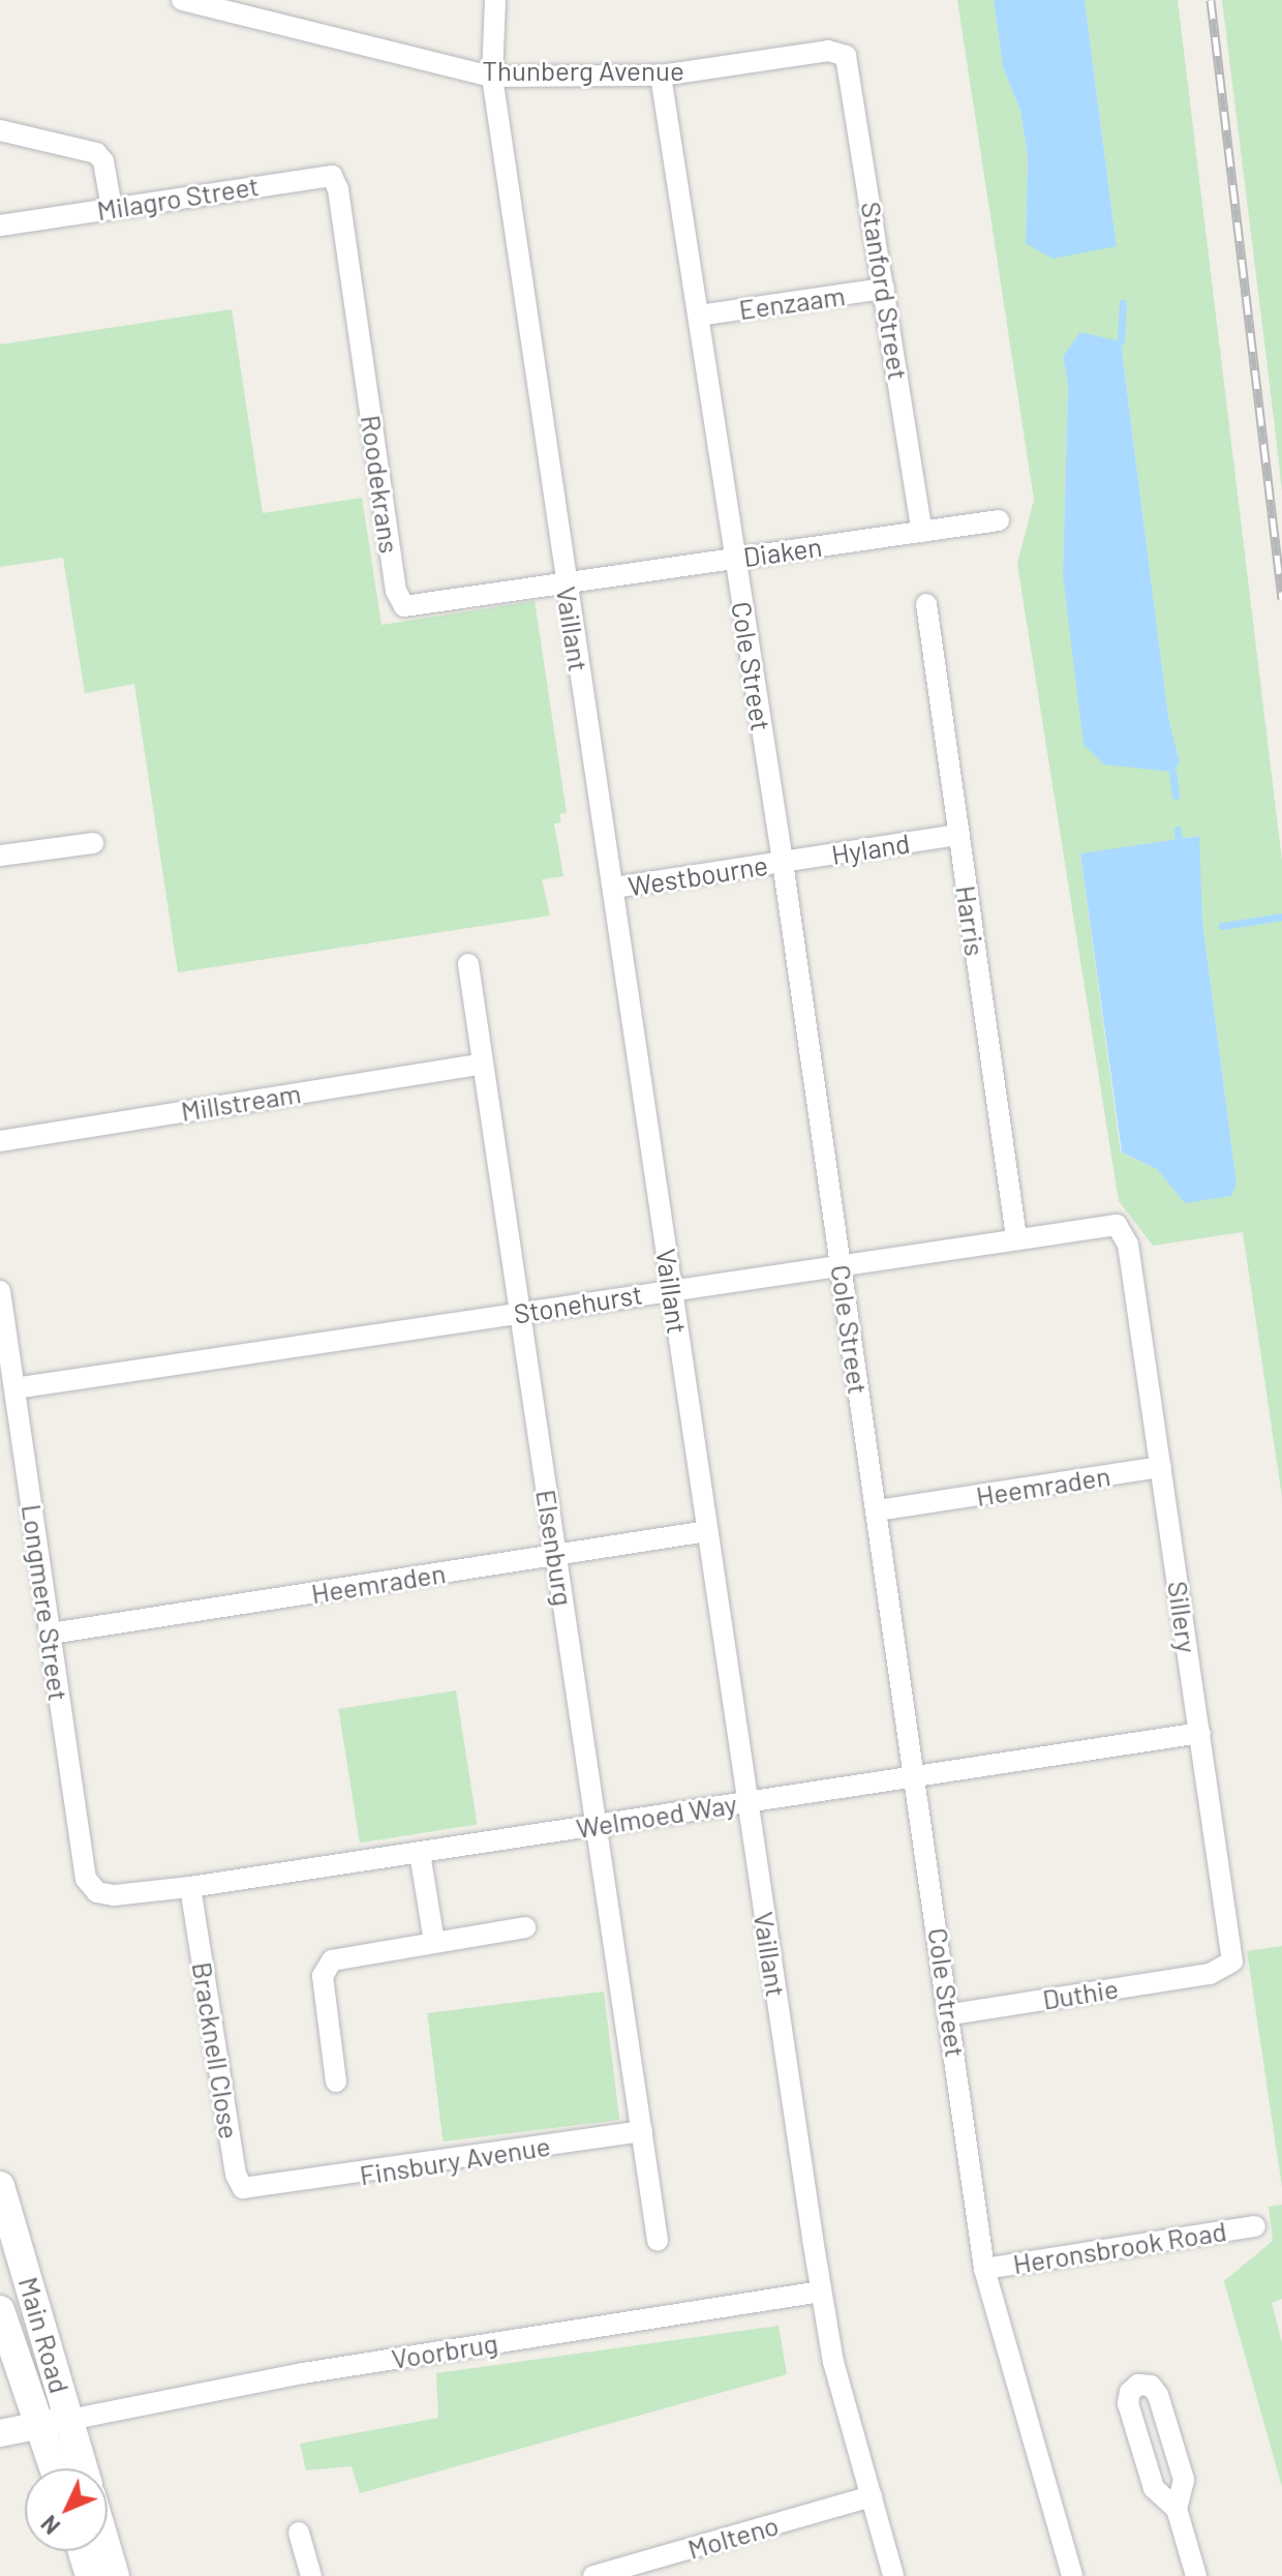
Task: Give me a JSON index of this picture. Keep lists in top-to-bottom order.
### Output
{
  "streets": {
    "main road": ["Main Road"],
    "street": [
      "Thunberg Avenue",
      "Milagro Street",
      "Stanford Street",
      "Eenzaam",
      "Roodekrans",
      "Diaken",
      "Vaillant",
      "Cole Street",
      "Hyland",
      "Westbourne",
      "Harris",
      "Millstream",
      "Stonehurst",
      "Heemraden",
      "Elsenburg",
      "Longmere Street",
      "Sillery",
      "Welmoed Way",
      "Duthie",
      "Bracknell Close",
      "Finsbury Avenue",
      "Heronsbrook Road",
      "Voorbrug",
      "Molteno"
    ]
  },
  "crossings": [
    ["Thunberg Avenue", "Stanford Street"],
    ["Thunberg Avenue", "Vaillant"],
    ["Thunberg Avenue", "Cole Street"],
    ["Milagro Street", "Roodekrans"],
    ["Stanford Street", "Eenzaam"],
    ["Stanford Street", "Diaken"],
    ["Eenzaam", "Cole Street"],
    ["Roodekrans", "Diaken"],
    ["Roodekrans", "Vaillant"],
    ["Diaken", "Vaillant"],
    ["Diaken", "Cole Street"],
    ["Vaillant", "Westbourne"],
    ["Vaillant", "Stonehurst"],
    ["Vaillant", "Heemraden"],
    ["Vaillant", "Welmoed Way"],
    ["Vaillant", "Voorbrug"],
    ["Vaillant", "Molteno"],
    ["Cole Street", "Hyland"],
    ["Cole Street", "Westbourne"],
    ["Cole Street", "Stonehurst"],
    ["Cole Street", "Heemraden"],
    ["Cole Street", "Welmoed Way"],
    ["Cole Street", "Duthie"],
    ["Cole Street", "Heronsbrook Road"],
    ["Hyland", "Westbourne"],
    ["Hyland", "Harris"],
    ["Harris", "Stonehurst"],
    ["Millstream", "Elsenburg"],
    ["Stonehurst", "Elsenburg"],
    ["Stonehurst", "Longmere Street"],
    ["Stonehurst", "Sillery"],
    ["Heemraden", "Elsenburg"],
    ["Heemraden", "Longmere Street"],
    ["Heemraden", "Sillery"],
    ["Elsenburg", "Welmoed Way"],
    ["Elsenburg", "Finsbury Avenue"],
    ["Longmere Street", "Welmoed Way"],
    ["Sillery", "Welmoed Way"],
    ["Sillery", "Duthie"],
    ["Welmoed Way", "Bracknell Close"],
    ["Bracknell Close", "Finsbury Avenue"],
    ["Main Road", "Voorbrug"]
  ],
  "north": "bottom left"
}
